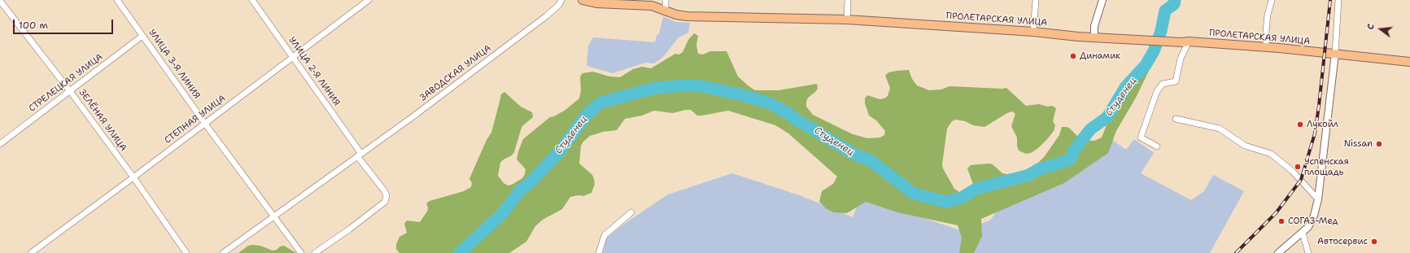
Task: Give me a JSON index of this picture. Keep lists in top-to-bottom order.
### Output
{
  "streets": {
    "main road": ["ПРОЛЕТАРСКАЯ УЛИЦА"],
    "street": [
      "УЛИЦА 3-Я ЛИНИЯ",
      "УЛИЦА 2-Я ЛИНИЯ",
      "ЗАВОДСКАЯ УЛИЦА",
      "СТРЕЛЕЦКАЯ УЛИЦА",
      "СТЕПНАЯ УЛИЦА",
      "ЗЕЛЁНАЯ УЛИЦА"
    ]
  },
  "crossings": [
    ["УЛИЦА 3-Я ЛИНИЯ", "ЗАВОДСКАЯ УЛИЦА"],
    ["УЛИЦА 3-Я ЛИНИЯ", "СТРЕЛЕЦКАЯ УЛИЦА"],
    ["УЛИЦА 3-Я ЛИНИЯ", "СТЕПНАЯ УЛИЦА"],
    ["УЛИЦА 2-Я ЛИНИЯ", "ЗАВОДСКАЯ УЛИЦА"],
    ["УЛИЦА 2-Я ЛИНИЯ", "СТЕПНАЯ УЛИЦА"],
    ["СТРЕЛЕЦКАЯ УЛИЦА", "ЗЕЛЁНАЯ УЛИЦА"],
    ["СТЕПНАЯ УЛИЦА", "ЗЕЛЁНАЯ УЛИЦА"]
  ],
  "water": ["Студенец"],
  "places": [
    "Динамик",
    "Лукойл",
    "Nissan",
    "Успенская площадь",
    "СОГАЗ-Мед",
    "Автосервис"
  ],
  "scale_bar": "100 m",
  "north": "left"
}
